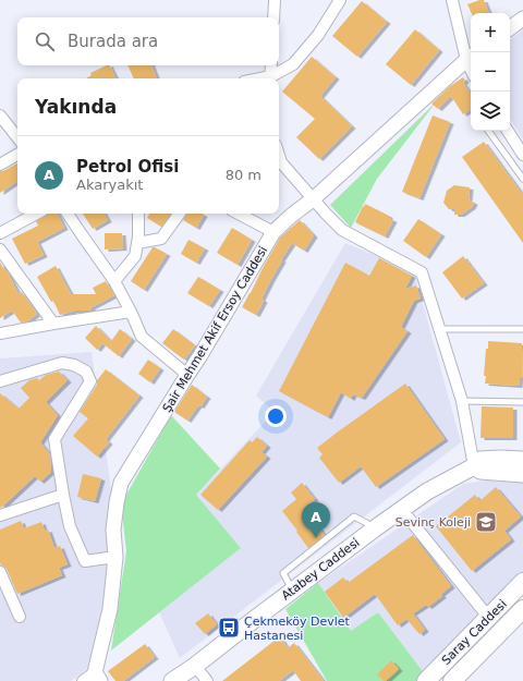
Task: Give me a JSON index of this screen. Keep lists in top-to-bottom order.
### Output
{
  "streets": {
    "main road": ["Atabey Caddesi", "Saray Caddesi"],
    "street": ["Şair Mehmet Akif Ersoy Caddesi"]
  },
  "places": {
    "school or university": ["Sevinç Koleji"],
    "bus stop": ["Çekmeköy Devlet Hastanesi"]
  },
  "page": {
    "map_buttons": ["+", "−"],
    "search": "Burada ara",
    "heading": "Yakında",
    "list": [
      {
        "mark": "A",
        "name": "Petrol Ofisi",
        "note": "Akaryakıt",
        "value": "80 m"
      }
    ],
    "pins": "A"
  }
}
